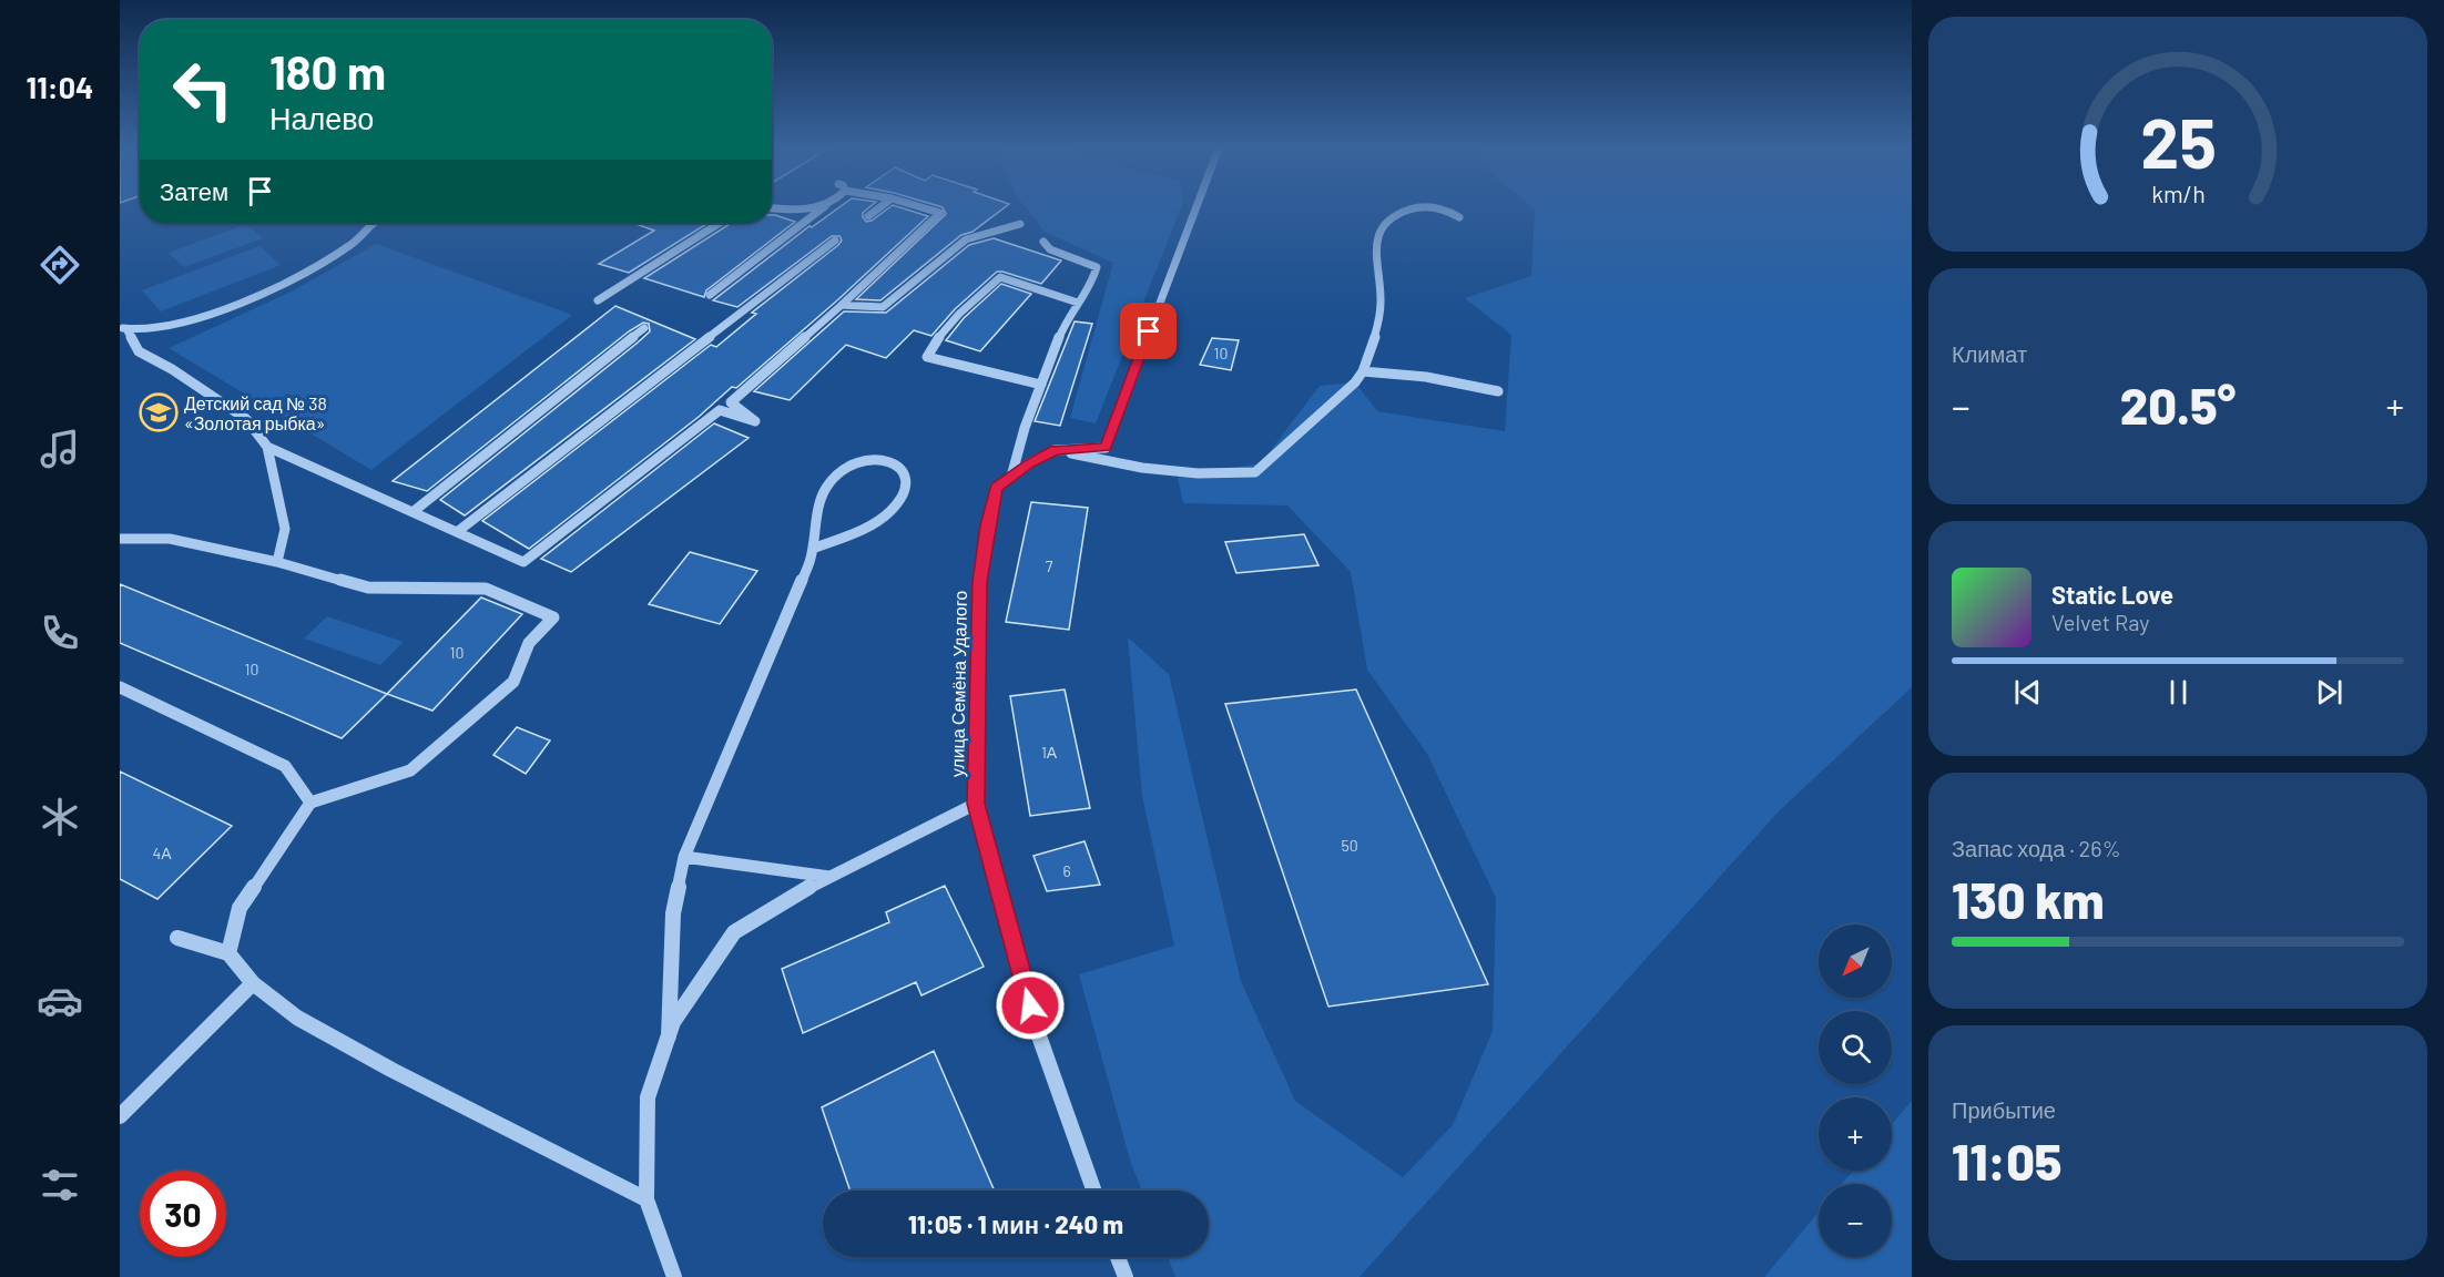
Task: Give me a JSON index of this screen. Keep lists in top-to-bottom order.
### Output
{
  "streets": {
    "street": ["улица Семёна Удалого"]
  },
  "places": {
    "school or university": ["Детский сад № 38 «Золотая рыбка»"]
  },
  "house_numbers": [
    "10",
    "7",
    "10",
    "10",
    "1А",
    "50",
    "4А",
    "6"
  ],
  "north": "bottom left",
  "page": {
    "tabs": "11:04",
    "turn": ["180 m", "Налево"],
    "then": "Затем",
    "tile": [
      "Климат",
      ["Запас хода · 26%", "130 km"],
      ["Прибытие", "11:05"]
    ],
    "heat": ["−", "20.5°", "+"],
    "song": ["Static Love", "Velvet Ray"],
    "map_buttons": ["+", "−"],
    "limit": "30",
    "trip": "11:05 · 1 мин · 240 m",
    "gauge": ["25", "km/h"]
  }
}
